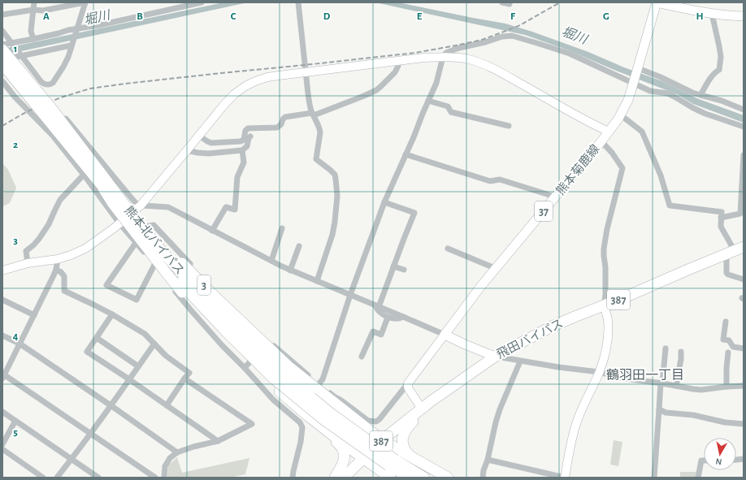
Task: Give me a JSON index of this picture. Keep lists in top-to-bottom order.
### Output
{
  "streets": {
    "highway": [
      "熊本北バイパス",
      "3",
      "387",
      "飛田バイパス"
    ],
    "main road": ["熊本菊鹿線", "37"]
  },
  "crossings": [
    ["熊本北バイパス", "3"],
    ["3", "飛田バイパス"]
  ],
  "districts": ["鶴羽田一丁目"],
  "water": ["堀川"],
  "north": "bottom",
  "grid": {
    "columns": [
      "A",
      "B",
      "C",
      "D",
      "E",
      "F",
      "G",
      "H"
    ],
    "rows": [
      "1",
      "2",
      "3",
      "4",
      "5"
    ]
  }
}
